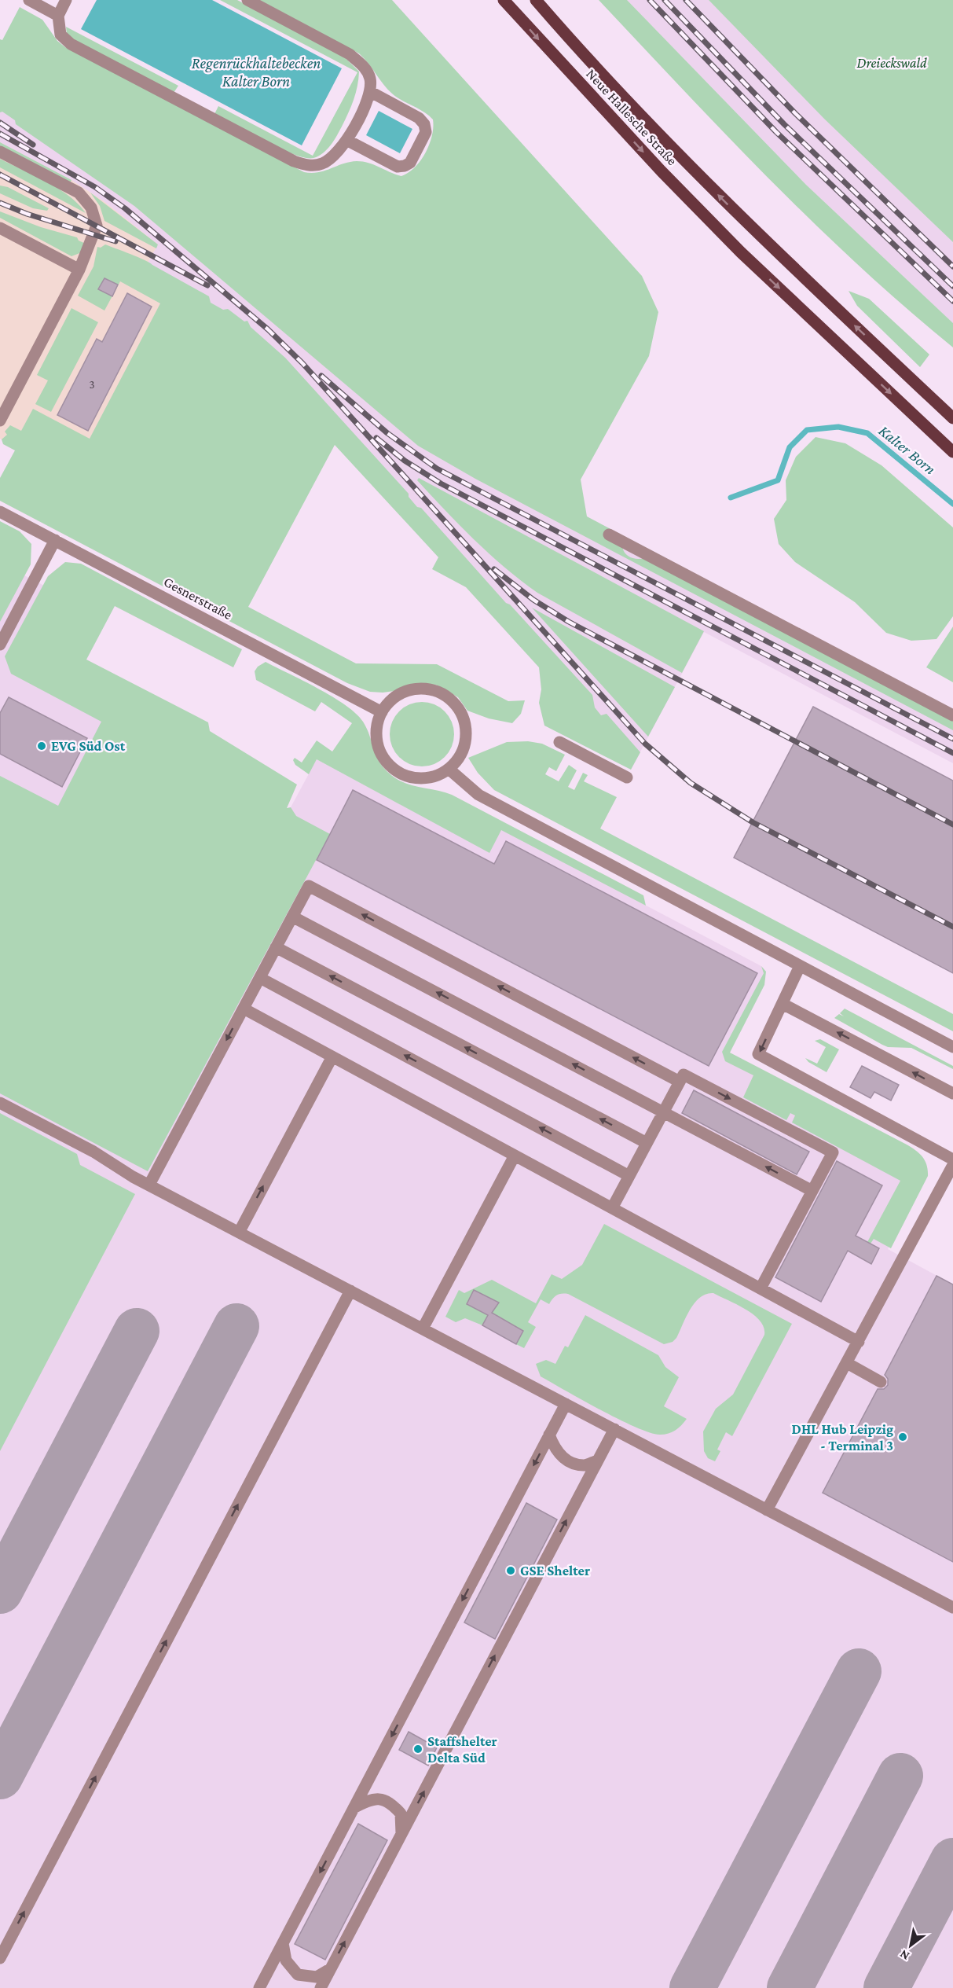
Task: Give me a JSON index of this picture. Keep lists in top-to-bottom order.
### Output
{
  "streets": {
    "main road": ["Neue Hallesche Straße"],
    "lane": ["Gesnerstraße"]
  },
  "water": ["Regenrückhaltebecken Kalter Born", "Kalter Born"],
  "parks": ["Dreieckswald"],
  "places": [
    "EVG Süd Ost",
    "DHL Hub Leipzig - Terminal 3",
    "GSE Shelter",
    "Staffshelter Delta Süd"
  ],
  "house_numbers": ["3"],
  "north": "bottom left"
}
